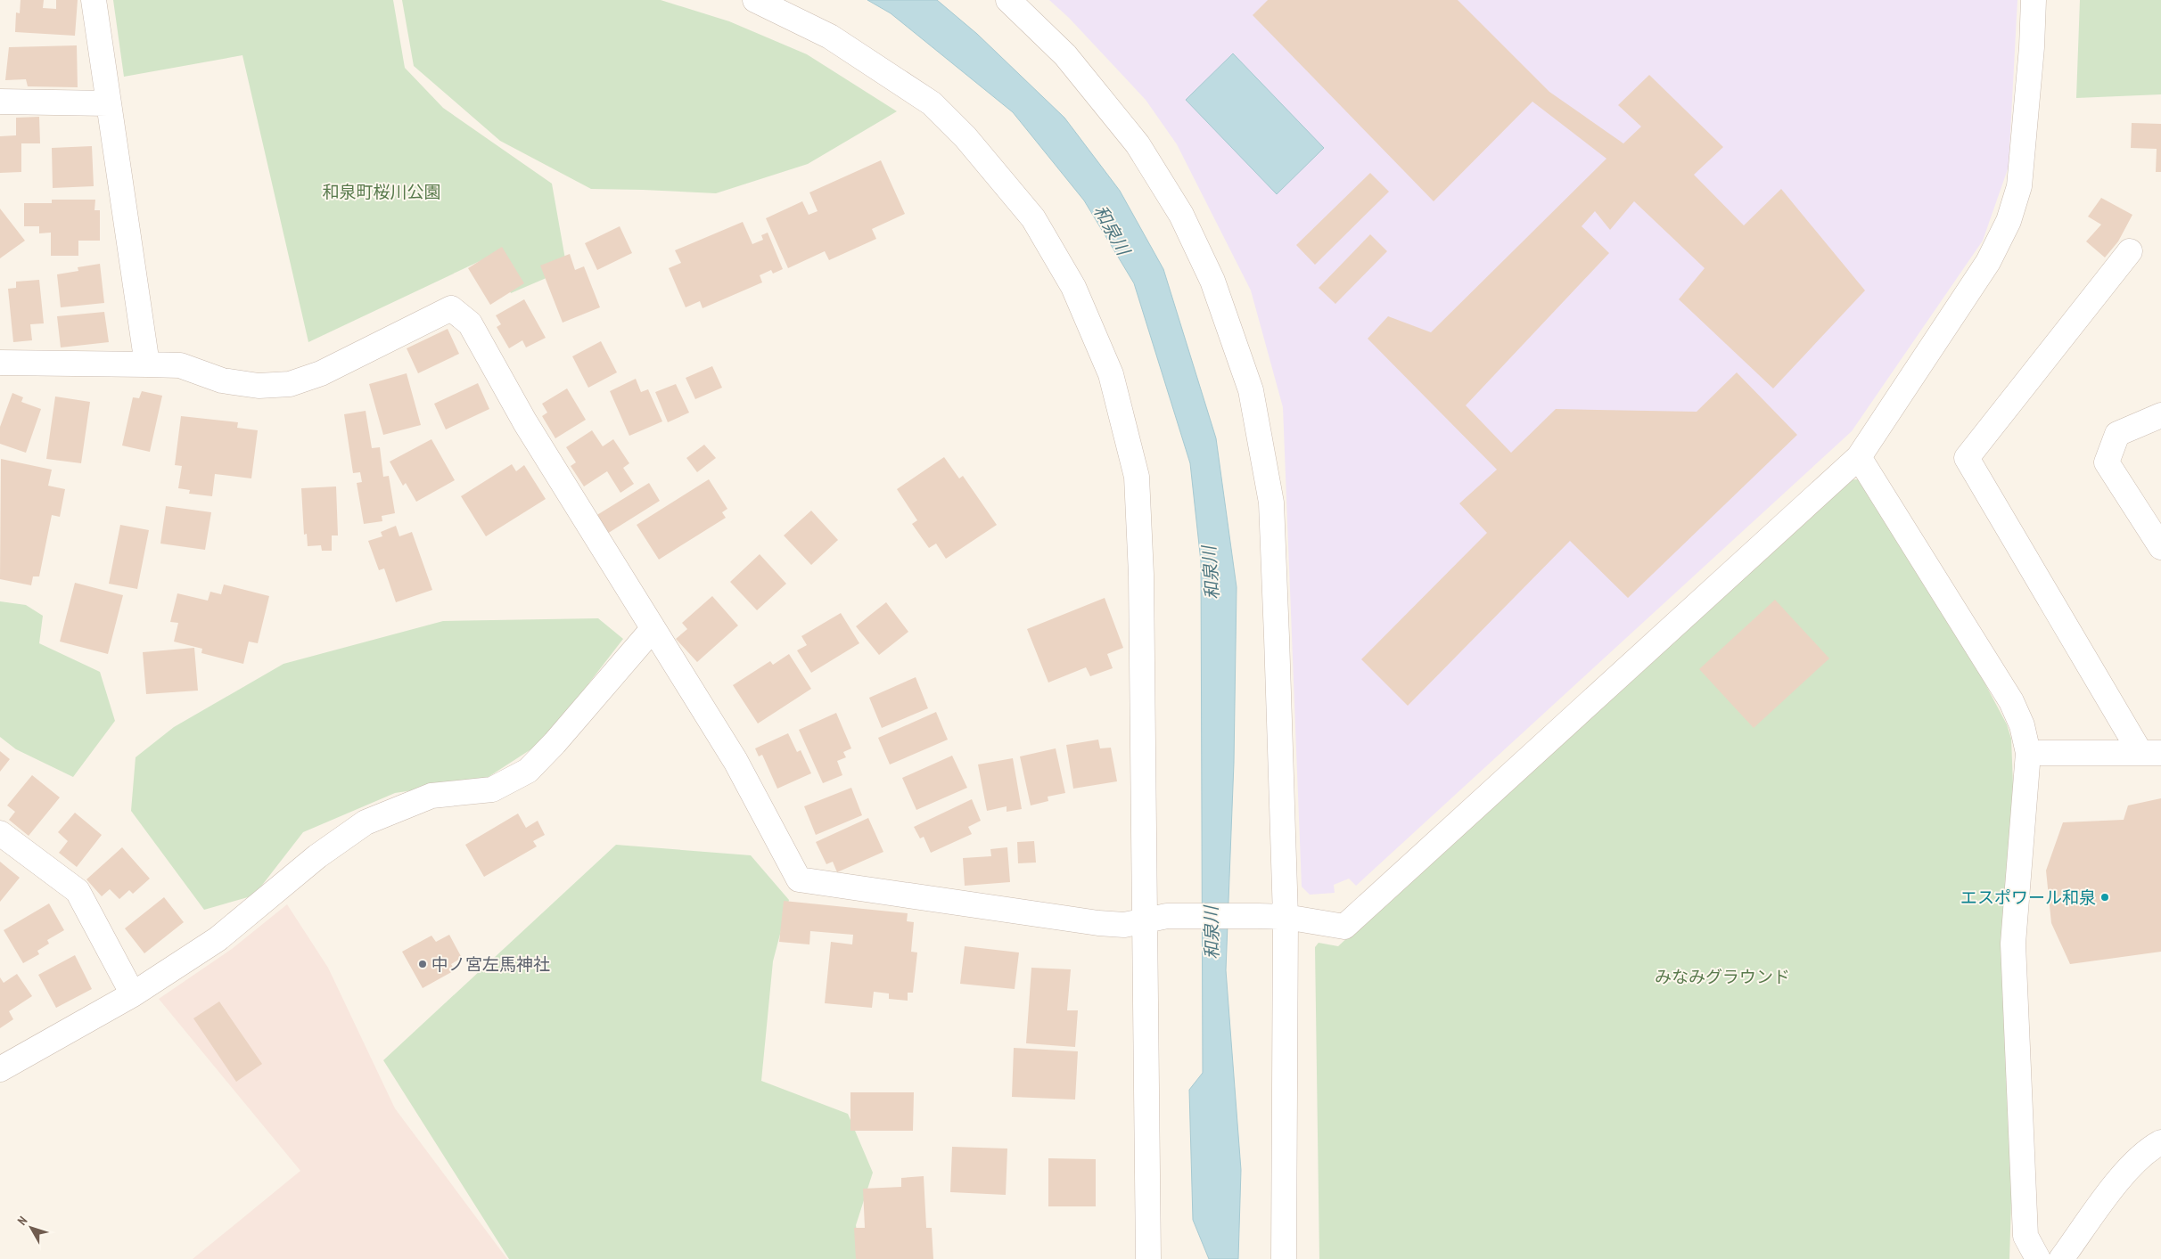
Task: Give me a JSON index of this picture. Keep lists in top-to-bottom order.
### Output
{
  "water": ["和泉川"],
  "parks": ["和泉町桜川公園", "みなみグラウンド"],
  "places": ["エスポワール和泉", "中ノ宮左馬神社"],
  "north": "top left"
}
